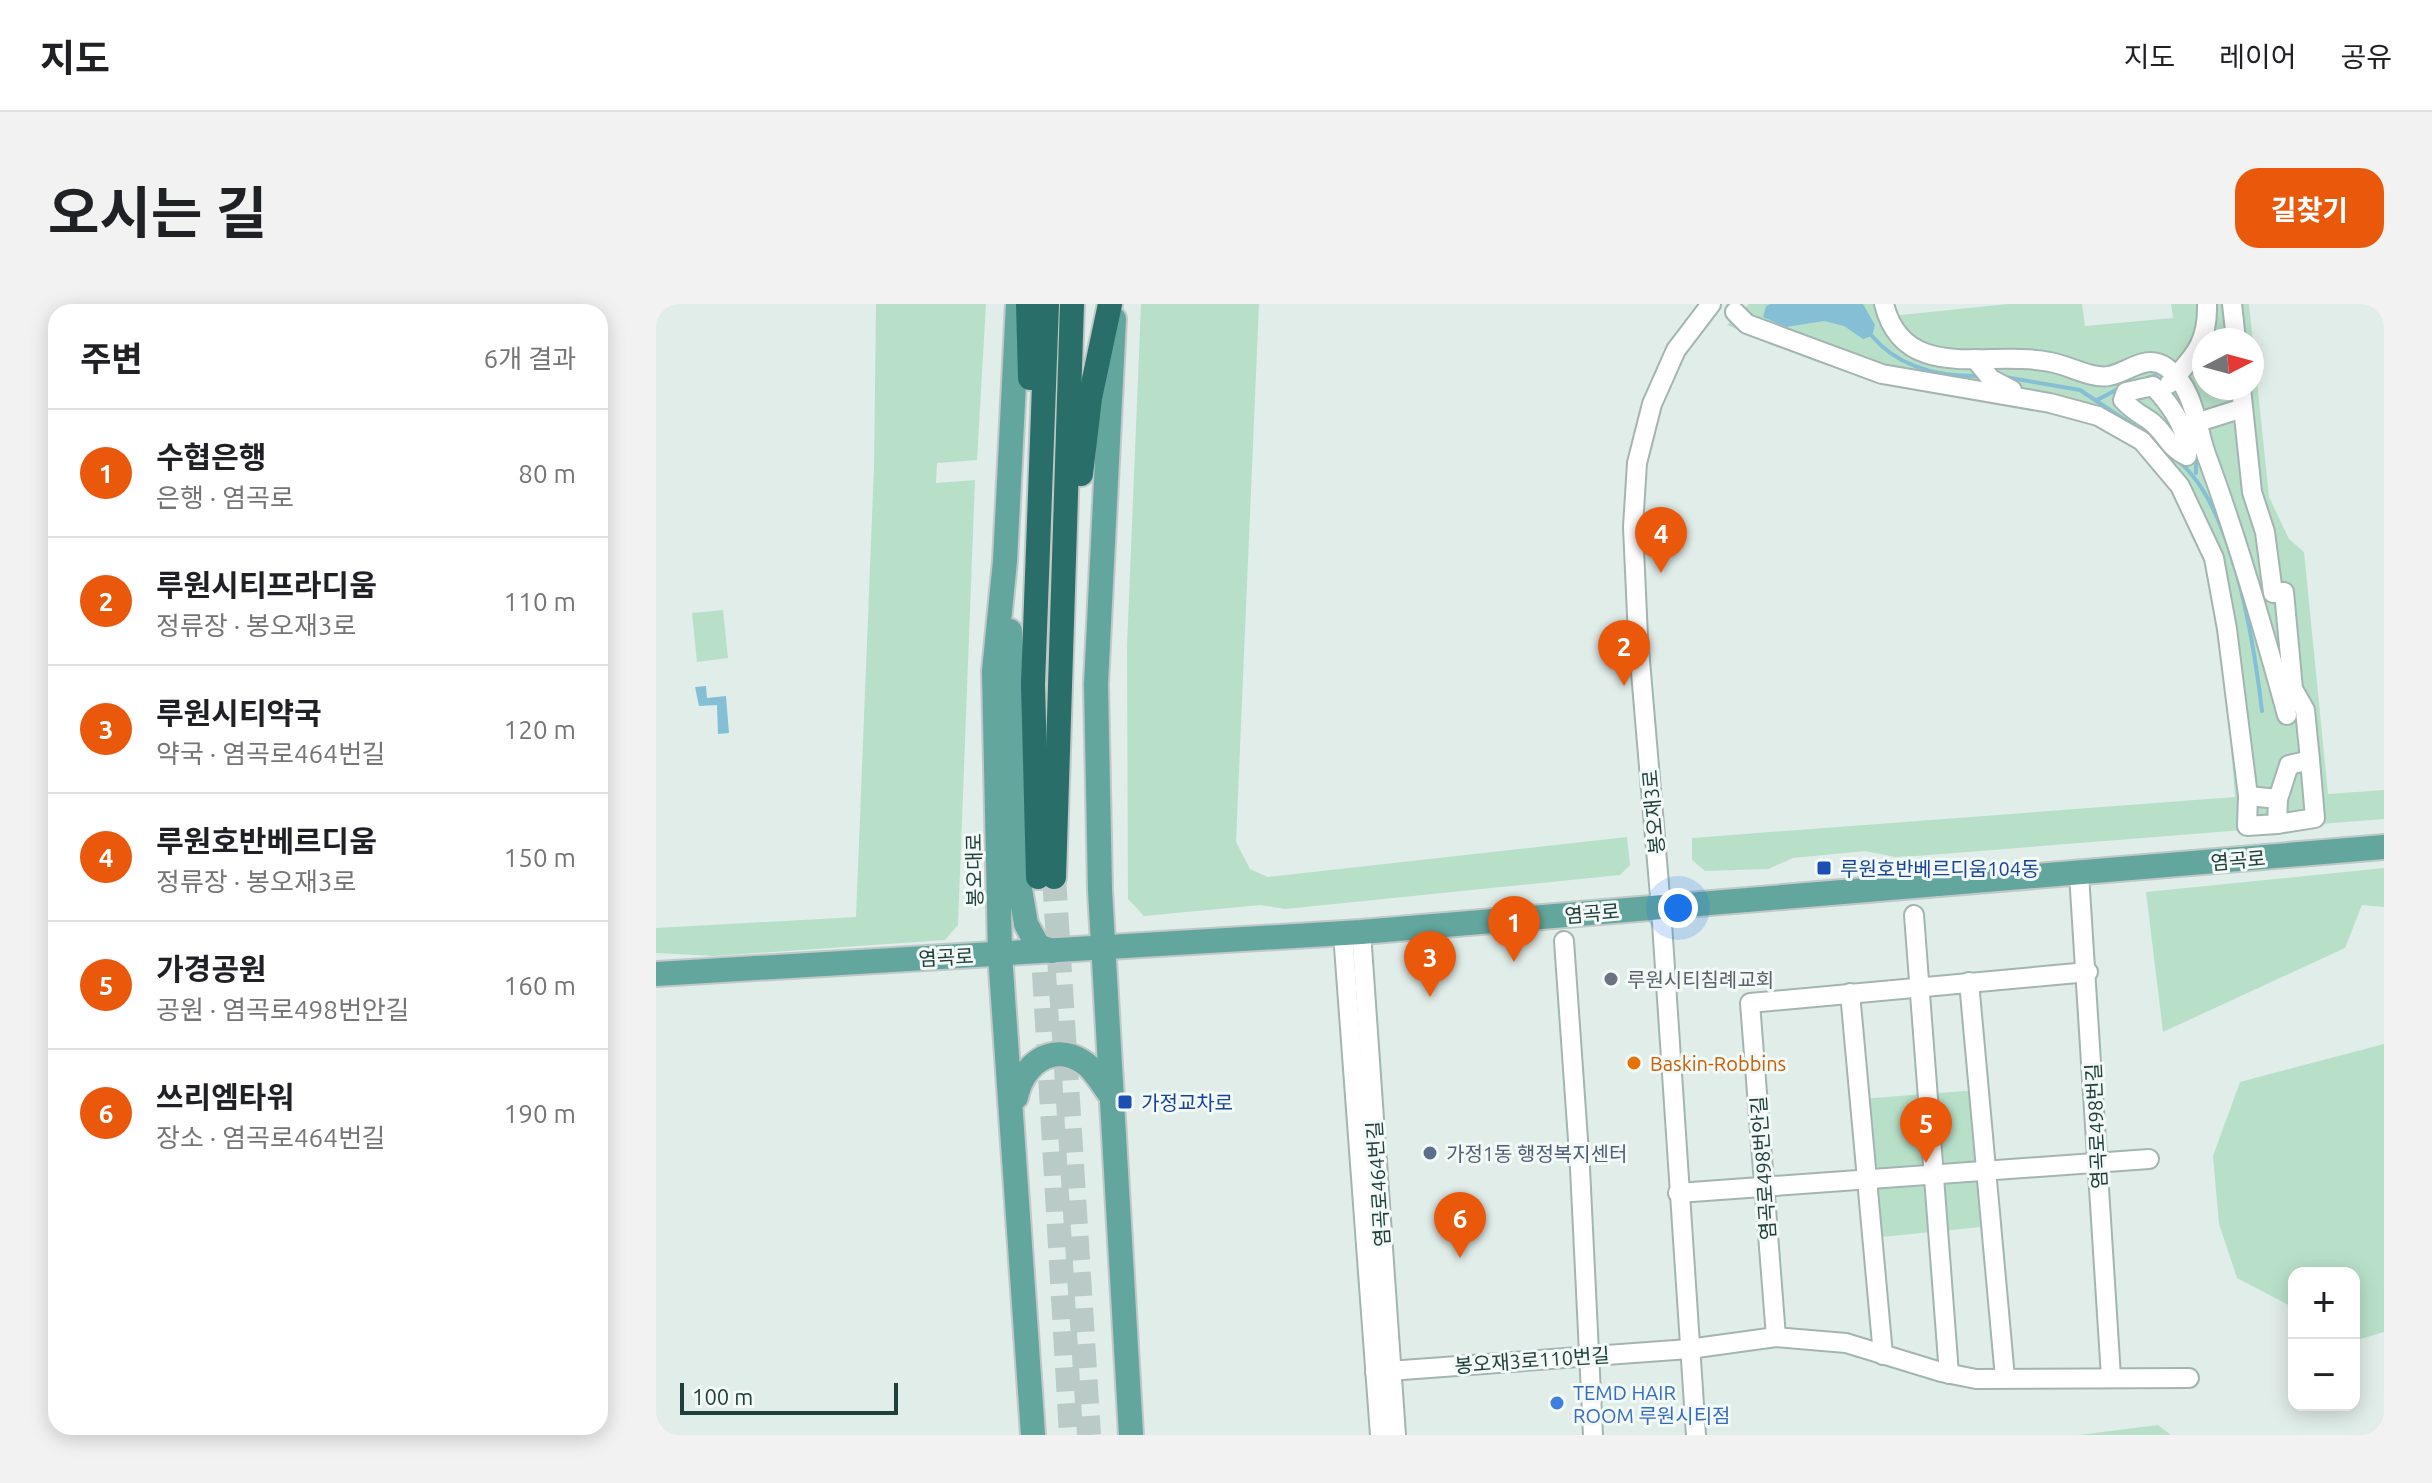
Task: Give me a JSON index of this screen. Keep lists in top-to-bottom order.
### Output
{
  "streets": {
    "main road": ["염곡로", "봉오대로"],
    "street": [
      "봉오재3로",
      "염곡로498번길",
      "염곡로498번안길",
      "염곡로464번길",
      "봉오재3로110번길"
    ]
  },
  "crossings": [
    ["봉오재3로", "염곡로"],
    ["봉오재3로", "봉오재3로110번길"],
    ["염곡로", "봉오대로"],
    ["염곡로", "염곡로498번길"],
    ["염곡로", "염곡로464번길"],
    ["염곡로498번길", "염곡로498번안길"],
    ["염곡로498번길", "봉오재3로110번길"],
    ["염곡로498번안길", "봉오재3로110번길"],
    ["염곡로464번길", "봉오재3로110번길"]
  ],
  "places": {
    "transit": ["루원호반베르디움104동", "가정교차로"],
    "other": [
      "루원시티침례교회",
      "Baskin-Robbins",
      "가정1동 행정복지센터",
      "TEMD HAIR ROOM 루원시티점"
    ]
  },
  "scale_bar": "100 m",
  "north": "right",
  "page": {
    "header": "지도",
    "nav": ["지도", "레이어", "공유"],
    "title": "오시는 길",
    "buttons": "길찾기",
    "heading": ["주변", "6개 결과"],
    "list": [
      {
        "mark": "1",
        "name": "수협은행",
        "note": "은행 · 염곡로",
        "value": "80 m"
      },
      {
        "mark": "2",
        "name": "루원시티프라디움",
        "note": "정류장 · 봉오재3로",
        "value": "110 m"
      },
      {
        "mark": "3",
        "name": "루원시티약국",
        "note": "약국 · 염곡로464번길",
        "value": "120 m"
      },
      {
        "mark": "4",
        "name": "루원호반베르디움",
        "note": "정류장 · 봉오재3로",
        "value": "150 m"
      },
      {
        "mark": "5",
        "name": "가경공원",
        "note": "공원 · 염곡로498번안길",
        "value": "160 m"
      },
      {
        "mark": "6",
        "name": "쓰리엠타워",
        "note": "장소 · 염곡로464번길",
        "value": "190 m"
      }
    ],
    "pins": [
      "4",
      "2",
      "1",
      "3",
      "5",
      "6"
    ],
    "map_buttons": ["+", "−"],
    "scale": "100 m"
  }
}
